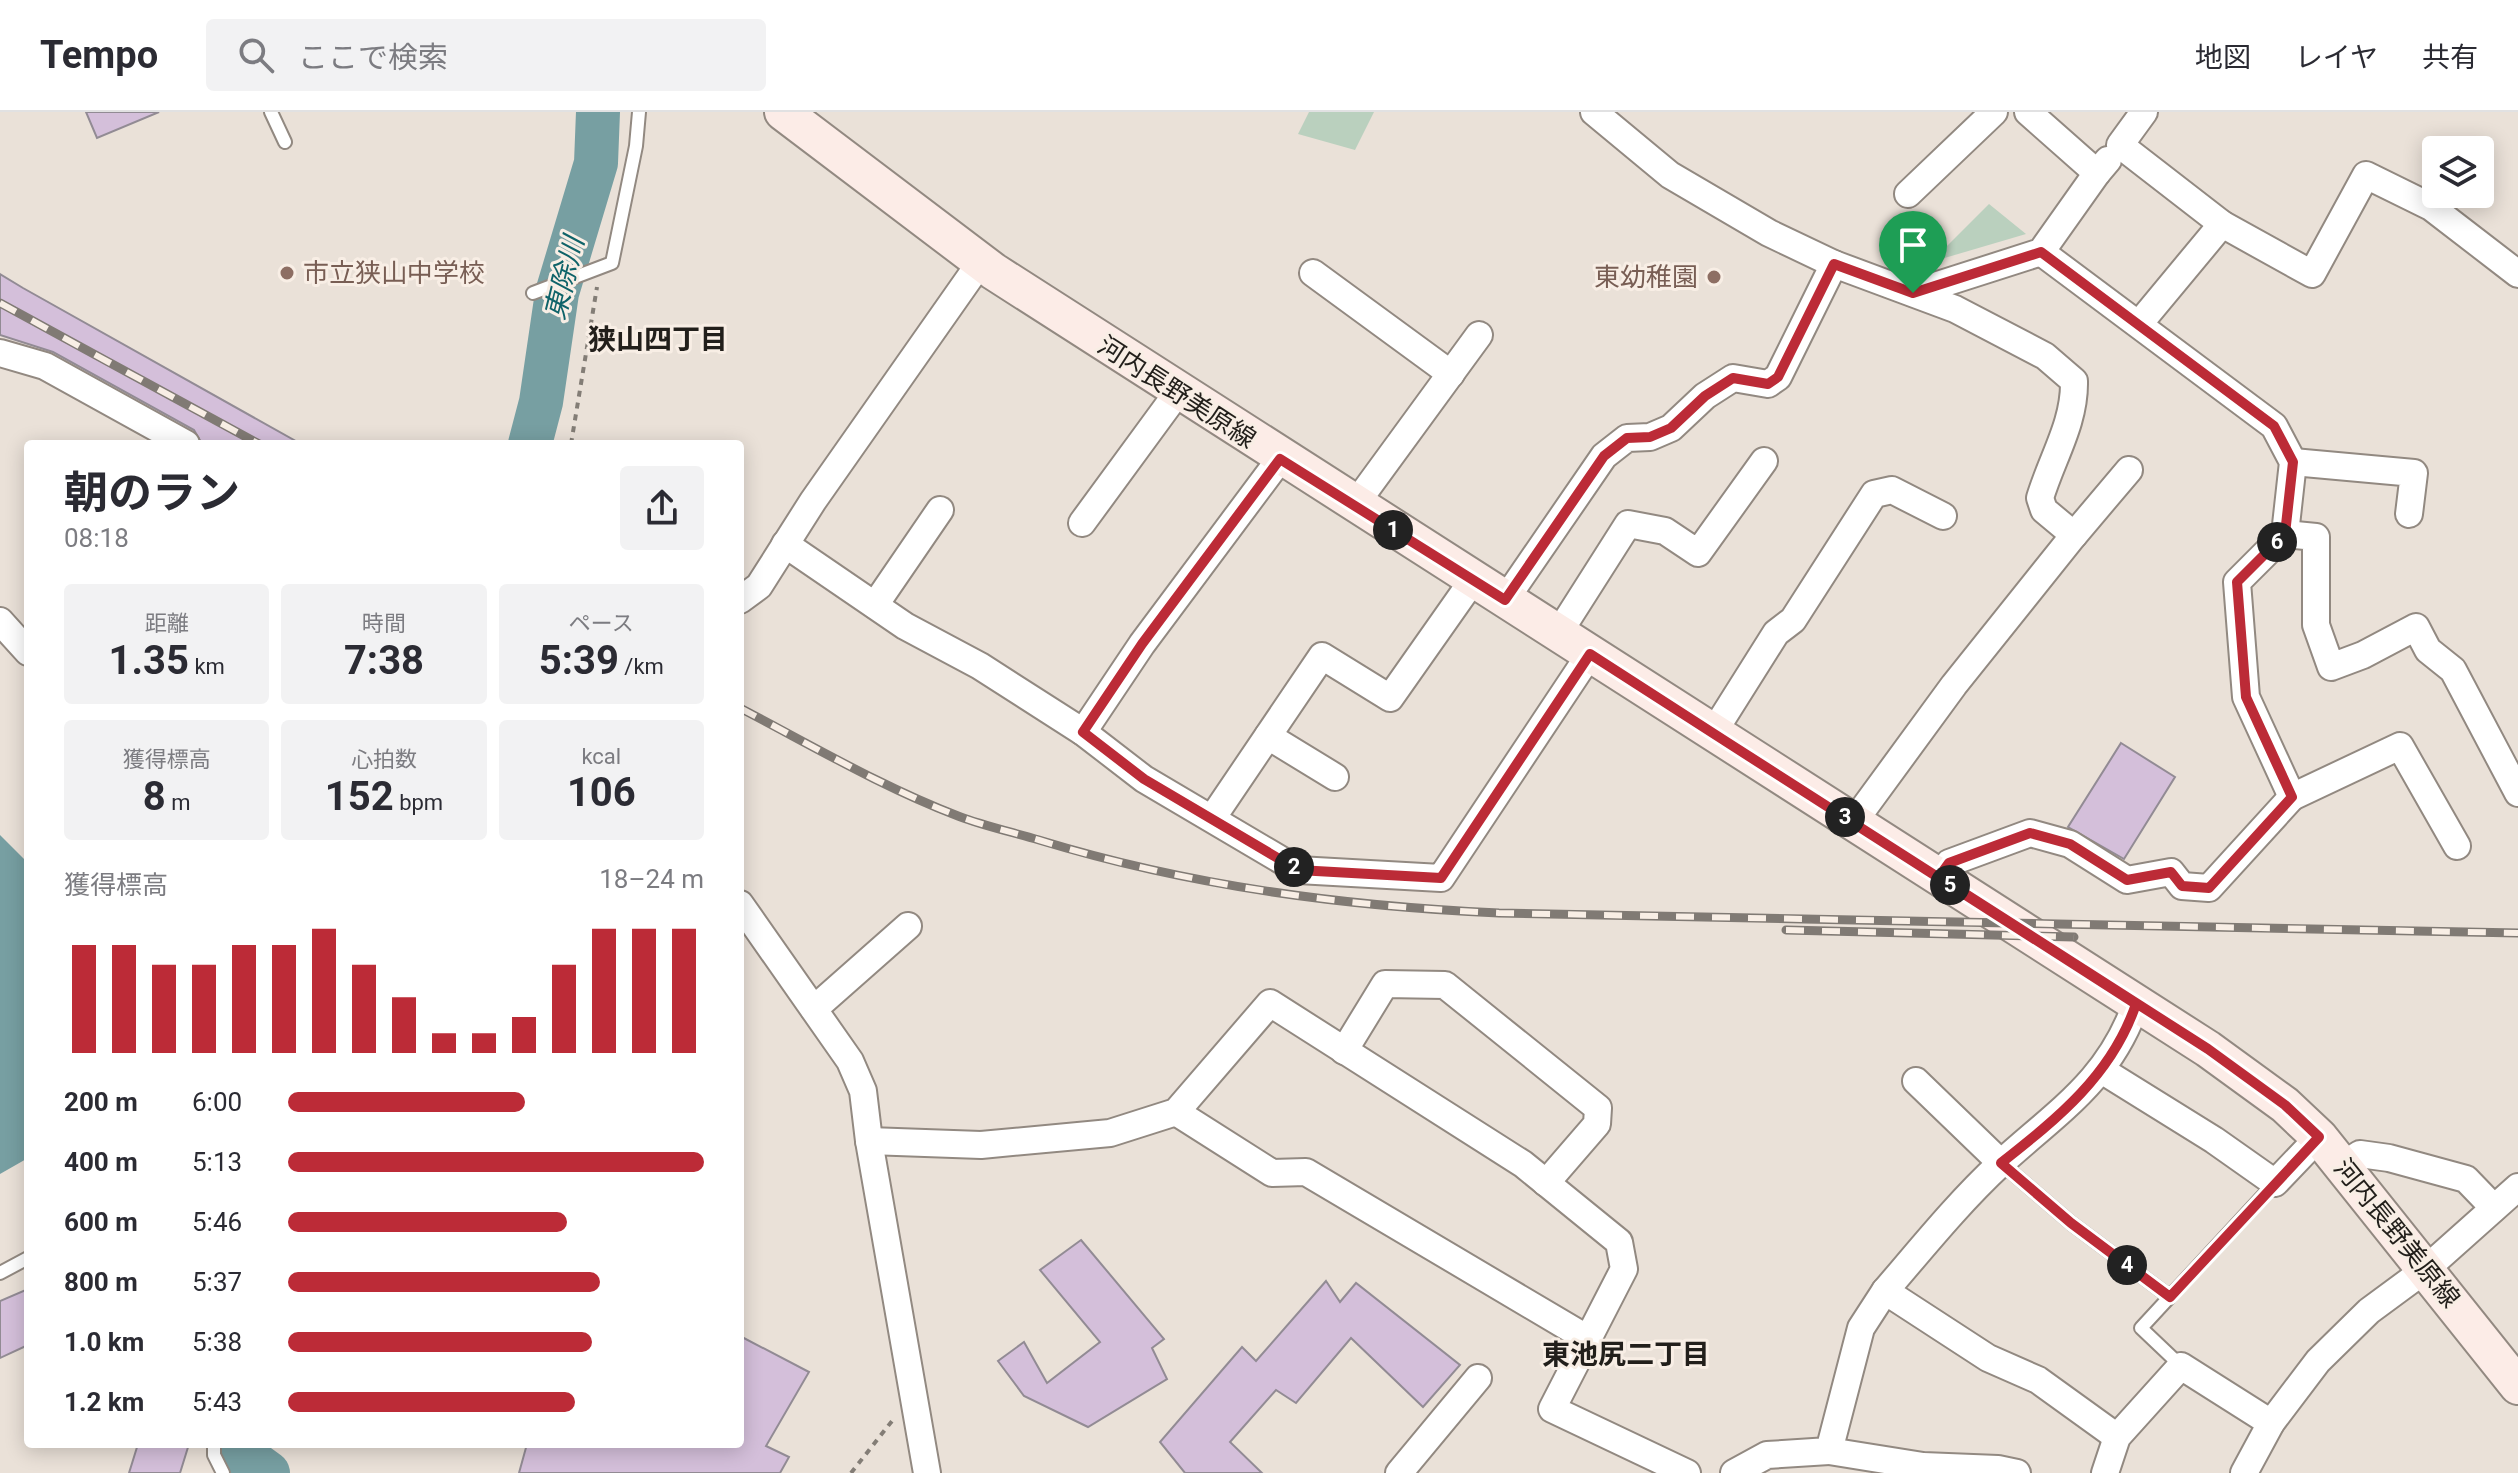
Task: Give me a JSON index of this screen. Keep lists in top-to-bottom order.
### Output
{
  "streets": {
    "main road": ["河内長野美原線"]
  },
  "districts": ["狭山四丁目", "東池尻二丁目"],
  "water": ["東除川"],
  "places": ["市立狭山中学校", "東幼稚園"],
  "page": {
    "header": "Tempo",
    "search": "ここで検索",
    "nav": ["地図", "レイヤ", "共有"],
    "heading": ["朝のラン", "08:18"],
    "pins": [
      "1",
      "6",
      "3",
      "2",
      "5",
      "4"
    ],
    "stats": [
      ["距離", "1.35 km"],
      ["時間", "7:38"],
      ["ペース", "5:39 /km"],
      ["獲得標高", "8 m"],
      ["心拍数", "152 bpm"],
      ["kcal", "106"]
    ],
    "chart": ["獲得標高", "18–24 m"],
    "list": [
      {
        "name": "200 m",
        "note": "6:00"
      },
      {
        "name": "400 m",
        "note": "5:13"
      },
      {
        "name": "600 m",
        "note": "5:46"
      },
      {
        "name": "800 m",
        "note": "5:37"
      },
      {
        "name": "1.0 km",
        "note": "5:38"
      },
      {
        "name": "1.2 km",
        "note": "5:43"
      }
    ]
  }
}
